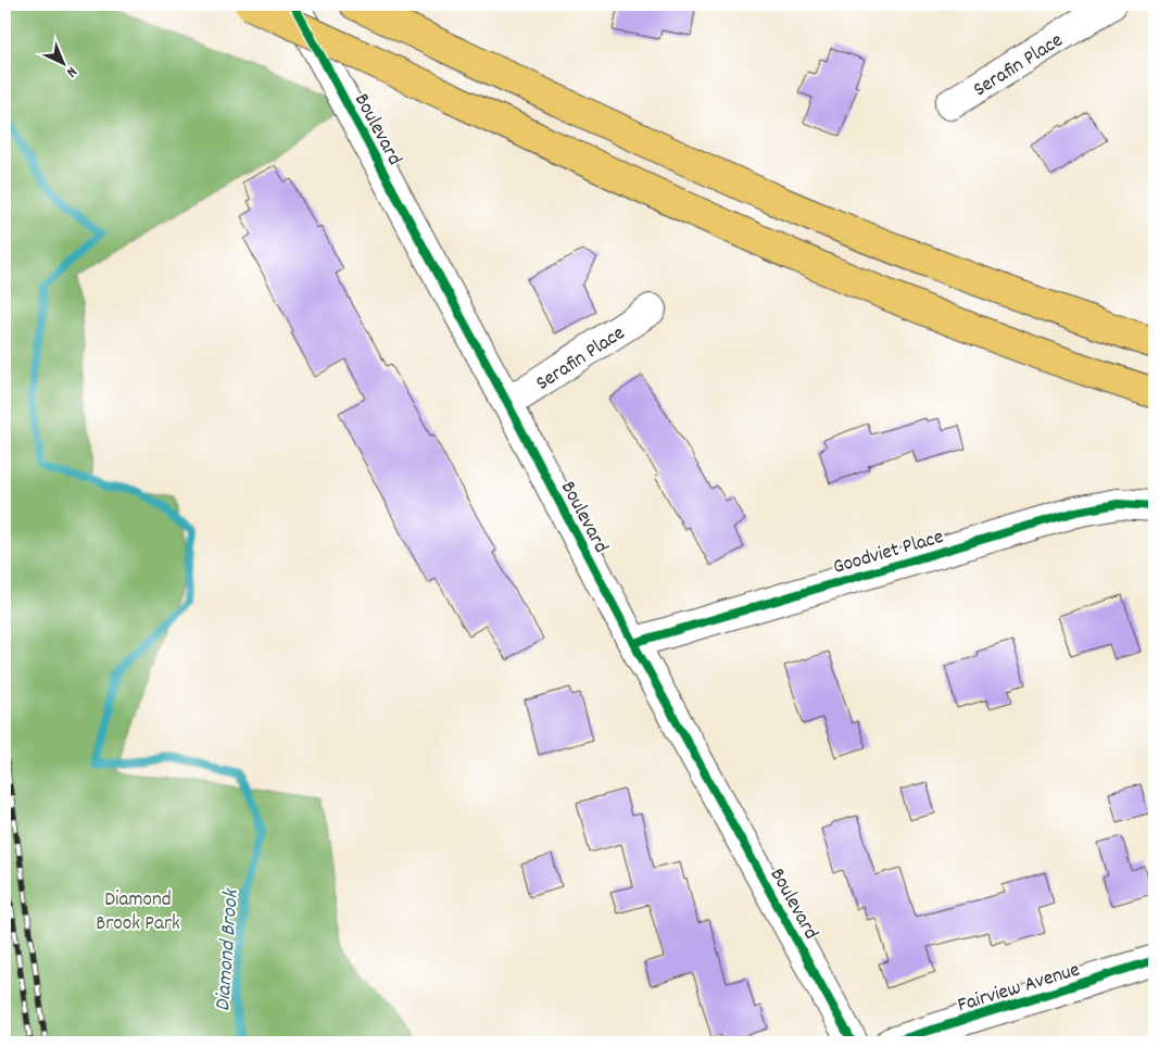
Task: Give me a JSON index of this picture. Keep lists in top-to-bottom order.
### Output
{
  "streets": {
    "street": [
      "Serafin Place",
      "Boulevard",
      "Goodviet Place",
      "Fairview Avenue"
    ]
  },
  "crossings": [
    ["Serafin Place", "Boulevard"],
    ["Boulevard", "Goodviet Place"]
  ],
  "water": ["Diamond Brook"],
  "parks": ["Diamond Brook Park"],
  "north": "bottom right"
}
